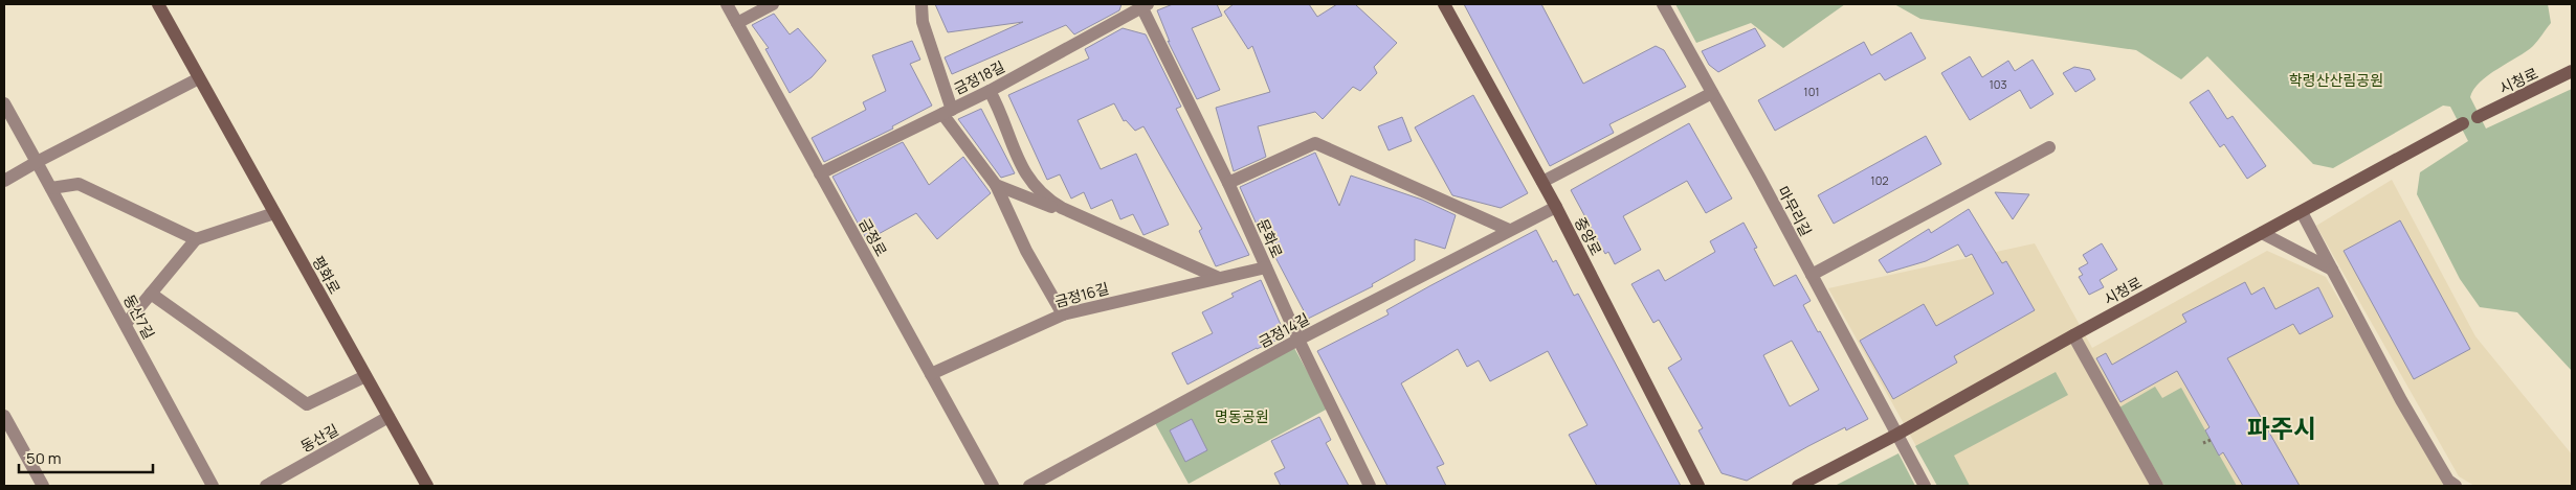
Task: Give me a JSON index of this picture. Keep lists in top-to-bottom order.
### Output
{
  "streets": {
    "street": [
      "금정18길",
      "시청로",
      "마무리길",
      "중앙로",
      "금정로",
      "문화로",
      "평화로",
      "금정16길",
      "동산7길",
      "금정14길",
      "동산길"
    ]
  },
  "crossings": [
    ["금정18길", "금정로"],
    ["금정18길", "문화로"],
    ["시청로", "마무리길"],
    ["중앙로", "금정14길"],
    ["금정로", "금정16길"],
    ["문화로", "금정16길"],
    ["문화로", "금정14길"],
    ["평화로", "동산길"]
  ],
  "districts": ["파주시"],
  "parks": ["학령산산림공원", "명동공원"],
  "house_numbers": ["103", "101", "102"],
  "scale_bar": "50 m"
}
